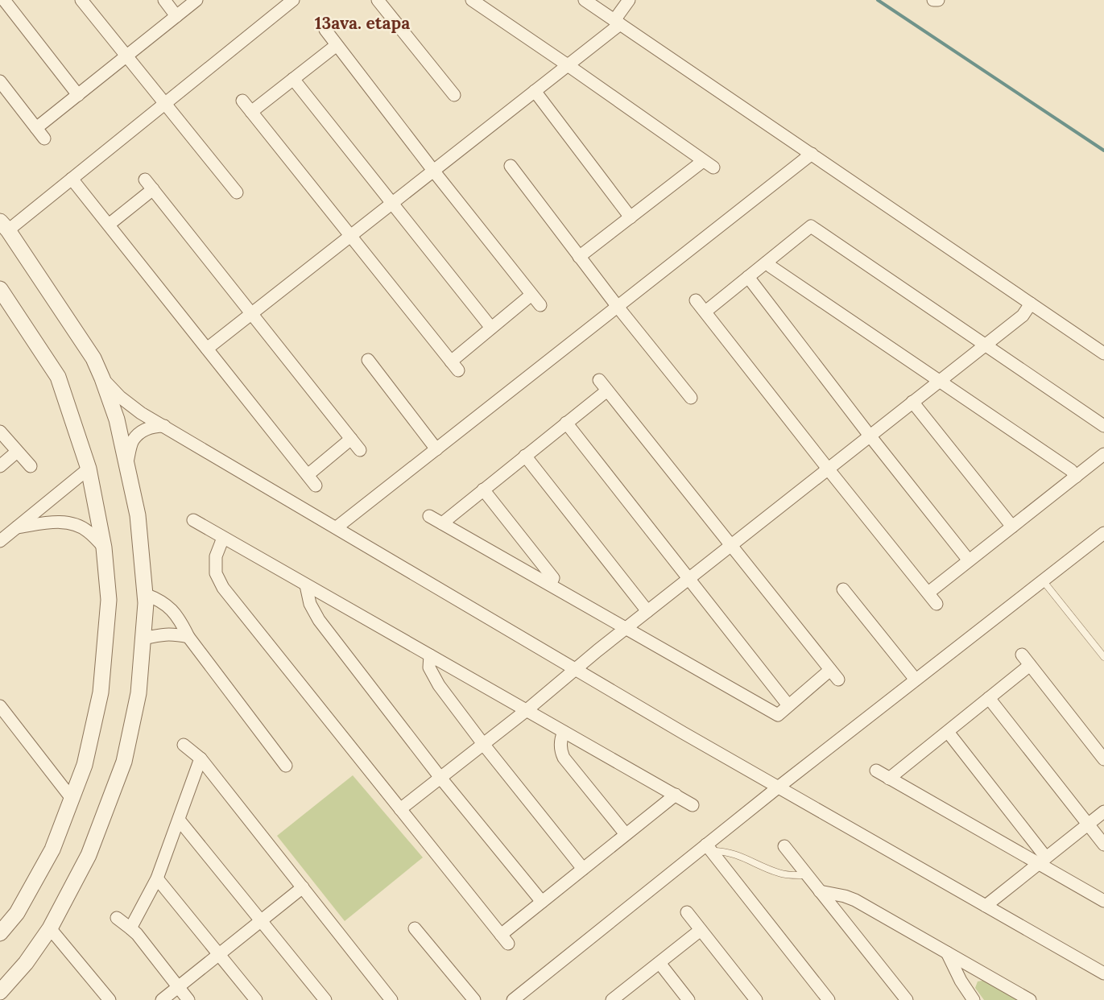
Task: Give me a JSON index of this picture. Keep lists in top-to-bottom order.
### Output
{
  "districts": ["13ava. etapa"]
}
